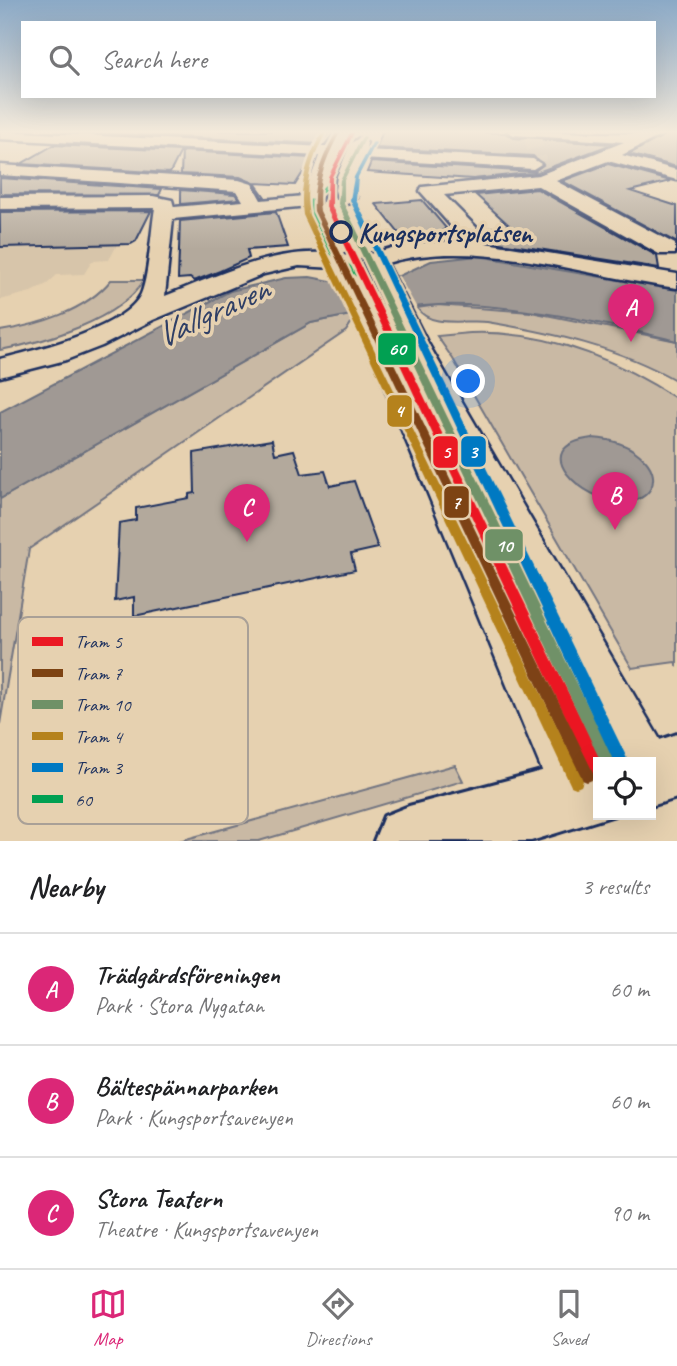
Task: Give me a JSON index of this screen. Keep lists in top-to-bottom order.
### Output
{
  "water": ["Vallgraven"],
  "places": ["Kungsportsplatsen"],
  "lines": [
    "tram line 5",
    "tram line 7",
    "tram line 10",
    "tram line 4",
    "tram line 3",
    "transit line 60"
  ],
  "legend": [
    "Tram 5",
    "Tram 7",
    "Tram 10",
    "Tram 4",
    "Tram 3",
    "60"
  ],
  "page": {
    "search": "Search here",
    "pins": ["A", "B", "C"],
    "heading": ["Nearby", "3 results"],
    "list": [
      {
        "mark": "A",
        "name": "Trädgårdsföreningen",
        "note": "Park · Stora Nygatan",
        "value": "60 m"
      },
      {
        "mark": "B",
        "name": "Bältespännarparken",
        "note": "Park · Kungsportsavenyen",
        "value": "60 m"
      },
      {
        "mark": "C",
        "name": "Stora Teatern",
        "note": "Theatre · Kungsportsavenyen",
        "value": "90 m"
      }
    ],
    "nav": ["Map", "Directions", "Saved"]
  }
}
